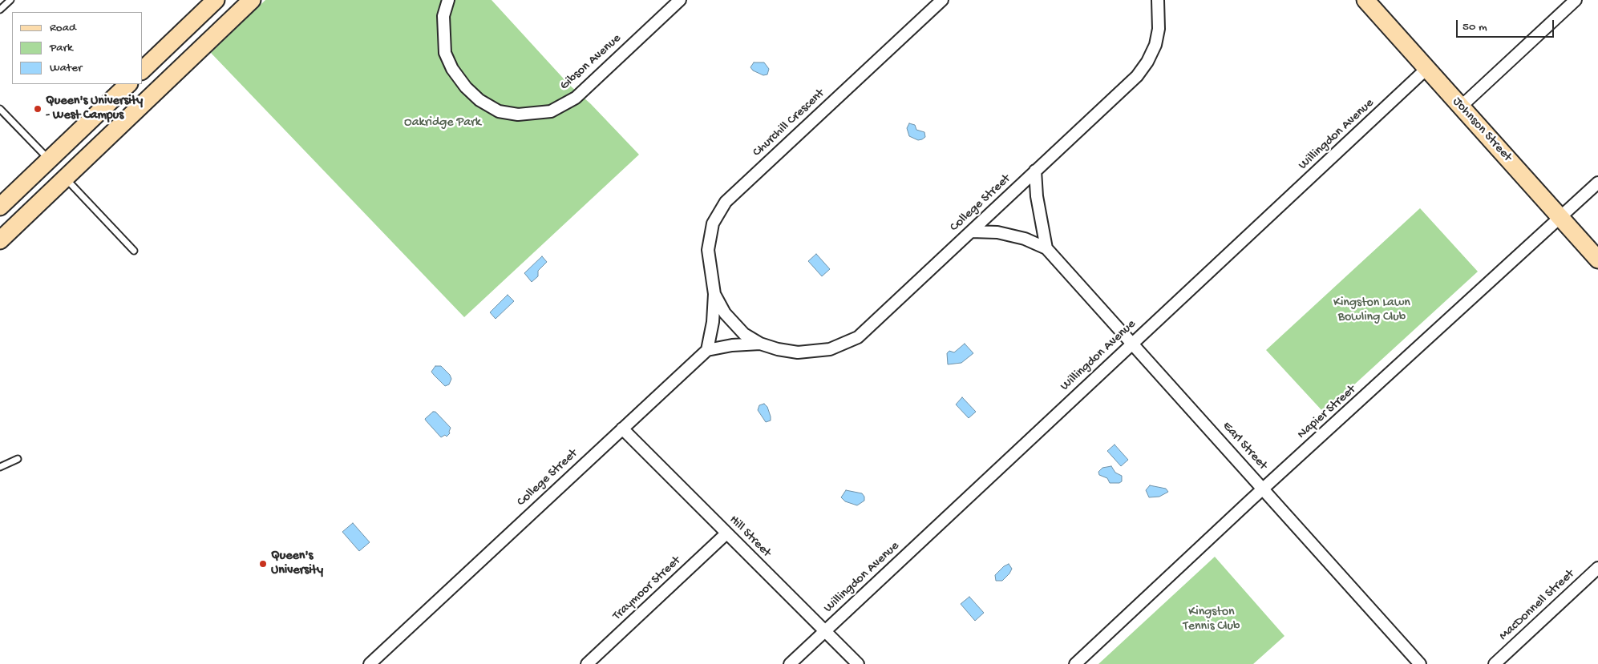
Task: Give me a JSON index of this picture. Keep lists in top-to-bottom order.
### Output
{
  "streets": {
    "main road": ["Johnson Street"],
    "street": [
      "Gibson Avenue",
      "Churchill Crescent",
      "Willingdon Avenue",
      "College Street",
      "Napier Street",
      "Earl Street",
      "Hill Street",
      "Traymoor Street",
      "MacDonnell Street"
    ]
  },
  "crossings": [
    ["Churchill Crescent", "College Street"],
    ["Johnson Street", "Willingdon Avenue"],
    ["Johnson Street", "Napier Street"],
    ["Willingdon Avenue", "Earl Street"],
    ["Willingdon Avenue", "Hill Street"],
    ["College Street", "Earl Street"],
    ["College Street", "Hill Street"],
    ["Napier Street", "Earl Street"],
    ["Hill Street", "Traymoor Street"]
  ],
  "parks": ["Oakridge Park", "Kingston Lawn Bowling Club", "Kingston Tennis Club"],
  "places": ["Queen's University - West Campus", "Queen's University"],
  "legend": ["Road", "Park", "Water"],
  "scale_bar": "50 m"
}
